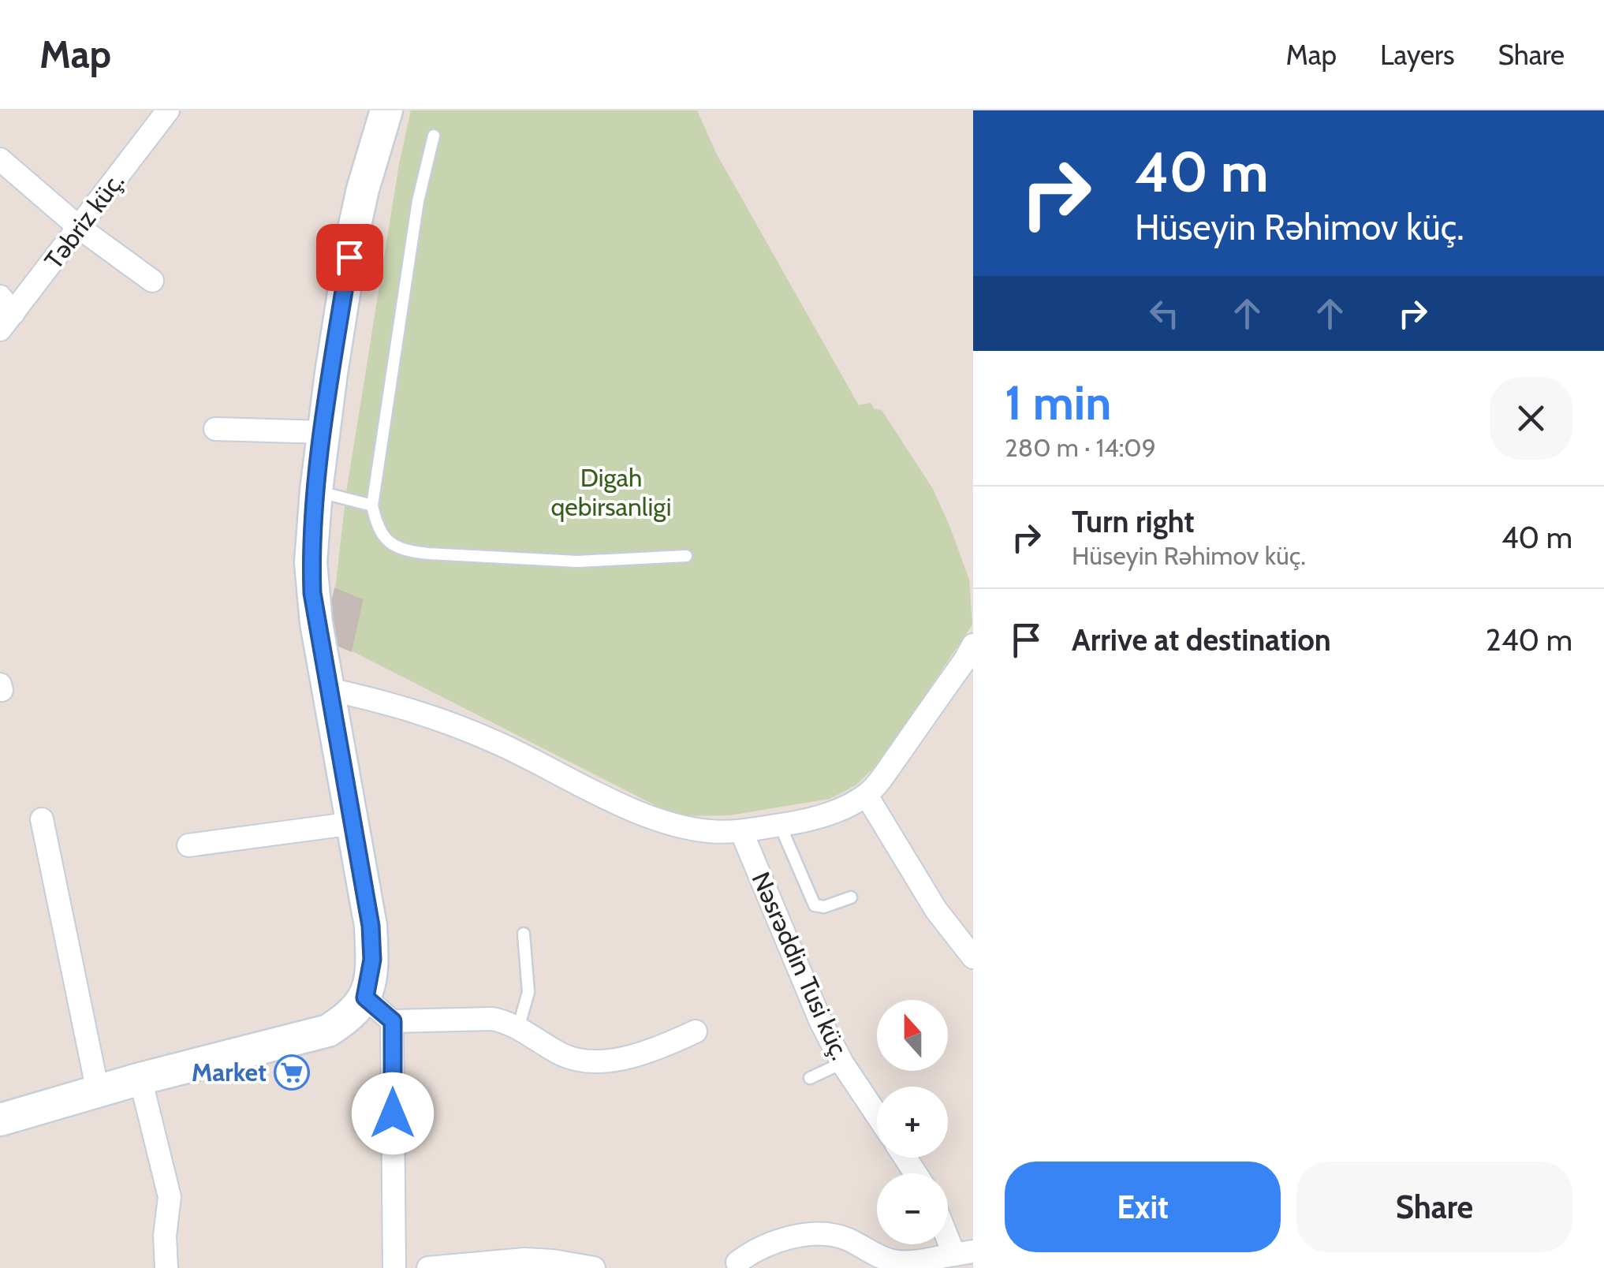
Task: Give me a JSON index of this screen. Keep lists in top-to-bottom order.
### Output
{
  "streets": {
    "street": ["Təbriz küç.", "Nəsrəddin Tusi küç."]
  },
  "parks": ["Digah qebirsanligi"],
  "places": {
    "supermarket": ["Market"]
  },
  "north": "top",
  "page": {
    "header": "Map",
    "nav": ["Map", "Layers", "Share"],
    "turn": ["40 m", "Hüseyin Rəhimov küç."],
    "heading": ["1 min", "280 m · 14:09"],
    "list": [
      {
        "name": "Turn right",
        "note": "Hüseyin Rəhimov küç.",
        "value": "40 m"
      },
      {
        "name": "Arrive at destination",
        "value": "240 m"
      }
    ],
    "map_buttons": ["+", "−"],
    "buttons": ["Exit", "Share"]
  }
}
